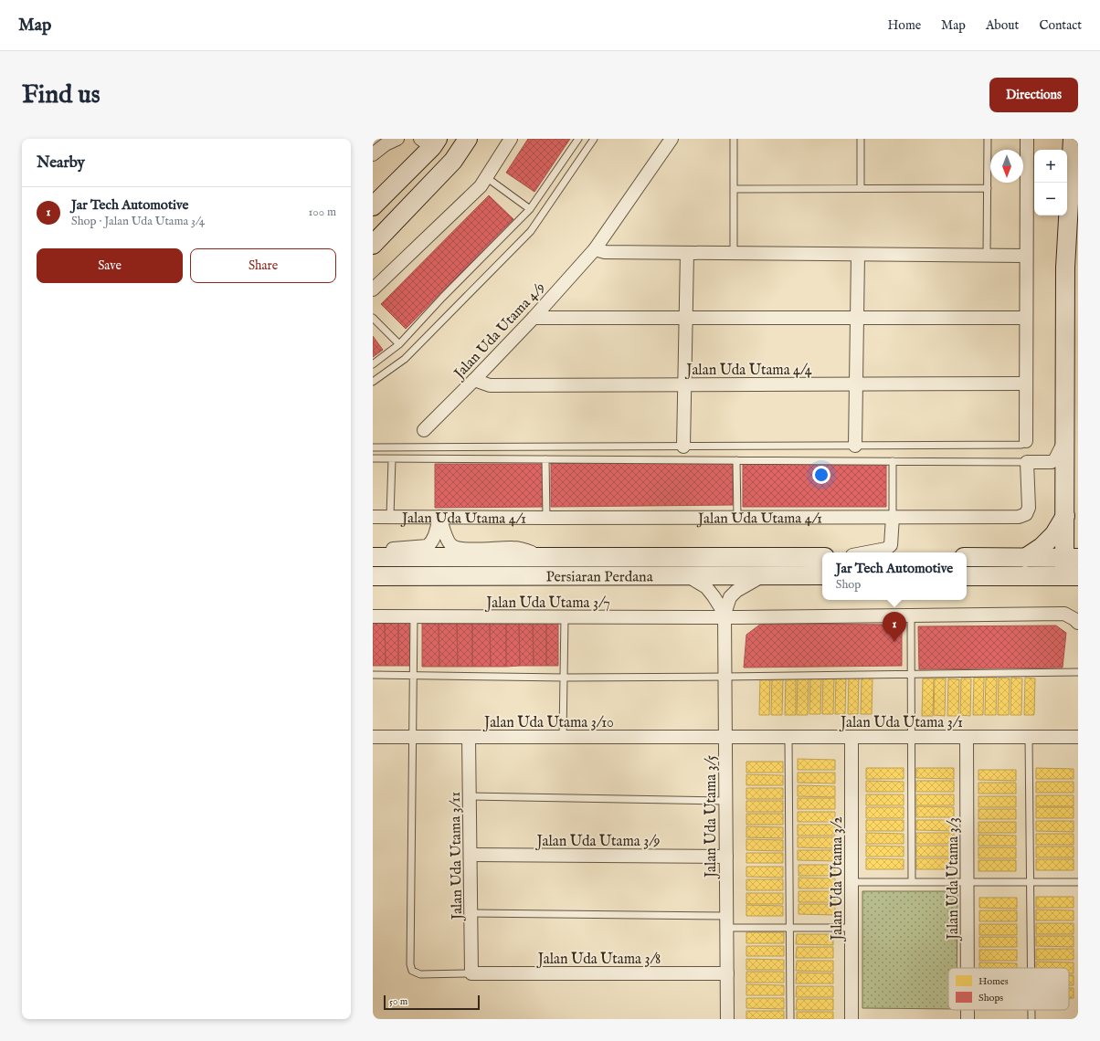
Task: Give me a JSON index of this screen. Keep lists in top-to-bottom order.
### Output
{
  "streets": {
    "main road": ["Persiaran Perdana"],
    "street": [
      "Jalan Uda Utama 4/9",
      "Jalan Uda Utama 4/4",
      "Jalan Uda Utama 4/1",
      "Jalan Uda Utama 3/7",
      "Jalan Uda Utama 3/10",
      "Jalan Uda Utama 3/1",
      "Jalan Uda Utama 3/5",
      "Jalan Uda Utama 3/9",
      "Jalan Uda Utama 3/11",
      "Jalan Uda Utama 3/2",
      "Jalan Uda Utama 3/3",
      "Jalan Uda Utama 3/8"
    ]
  },
  "crossings": [
    ["Jalan Uda Utama 4/9", "Jalan Uda Utama 4/4"],
    ["Jalan Uda Utama 3/7", "Jalan Uda Utama 3/5"],
    ["Jalan Uda Utama 3/10", "Jalan Uda Utama 3/1"],
    ["Jalan Uda Utama 3/10", "Jalan Uda Utama 3/5"],
    ["Jalan Uda Utama 3/10", "Jalan Uda Utama 3/11"],
    ["Jalan Uda Utama 3/1", "Jalan Uda Utama 3/5"],
    ["Jalan Uda Utama 3/1", "Jalan Uda Utama 3/2"],
    ["Jalan Uda Utama 3/1", "Jalan Uda Utama 3/3"],
    ["Jalan Uda Utama 3/5", "Jalan Uda Utama 3/9"],
    ["Jalan Uda Utama 3/5", "Jalan Uda Utama 3/8"],
    ["Jalan Uda Utama 3/9", "Jalan Uda Utama 3/11"],
    ["Jalan Uda Utama 3/11", "Jalan Uda Utama 3/8"]
  ],
  "legend": ["Homes", "Shops"],
  "scale_bar": "50 m",
  "north": "bottom",
  "page": {
    "header": "Map",
    "nav": [
      "Home",
      "Map",
      "About",
      "Contact"
    ],
    "buttons": [
      "Directions",
      ["Save", "Share"]
    ],
    "title": "Find us",
    "heading": "Nearby",
    "map_buttons": ["+", "−"],
    "list": [
      {
        "mark": "1",
        "name": "Jar Tech Automotive",
        "note": "Shop · Jalan Uda Utama 3/4",
        "value": "100 m"
      }
    ],
    "popup": ["Jar Tech Automotive", "Shop"],
    "pins": "1",
    "scale": "50 m"
  }
}
